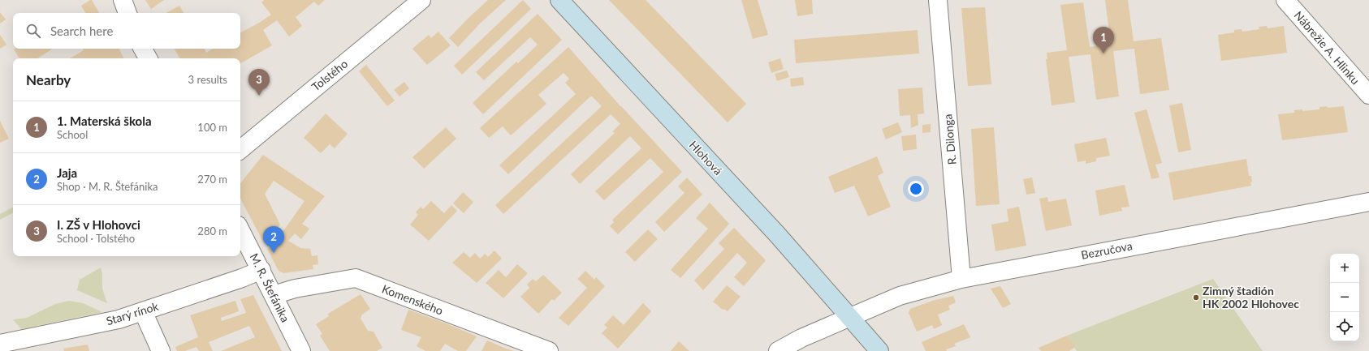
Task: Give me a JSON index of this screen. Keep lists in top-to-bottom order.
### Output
{
  "streets": {
    "main road": ["Hlohová"],
    "street": [
      "Nábrežie A. Hlinku",
      "Tolstého",
      "R. Dilonga",
      "Bezručova",
      "M. R. Štefánika",
      "Komenského",
      "Starý rínok"
    ]
  },
  "crossings": [
    ["R. Dilonga", "Bezručova"],
    ["Hlohová", "Bezručova"],
    ["M. R. Štefánika", "Komenského"],
    ["M. R. Štefánika", "Starý rínok"]
  ],
  "places": ["Zimný štadión HK 2002 Hlohovec"],
  "page": {
    "search": "Search here",
    "pins": ["1", "3", "2"],
    "heading": ["Nearby", "3 results"],
    "list": [
      {
        "mark": "1",
        "name": "1. Materská škola",
        "note": "School",
        "value": "100 m"
      },
      {
        "mark": "2",
        "name": "Jaja",
        "note": "Shop · M. R. Štefánika",
        "value": "270 m"
      },
      {
        "mark": "3",
        "name": "I. ZŠ v Hlohovci",
        "note": "School · Tolstého",
        "value": "280 m"
      }
    ],
    "map_buttons": ["+", "−"]
  }
}
